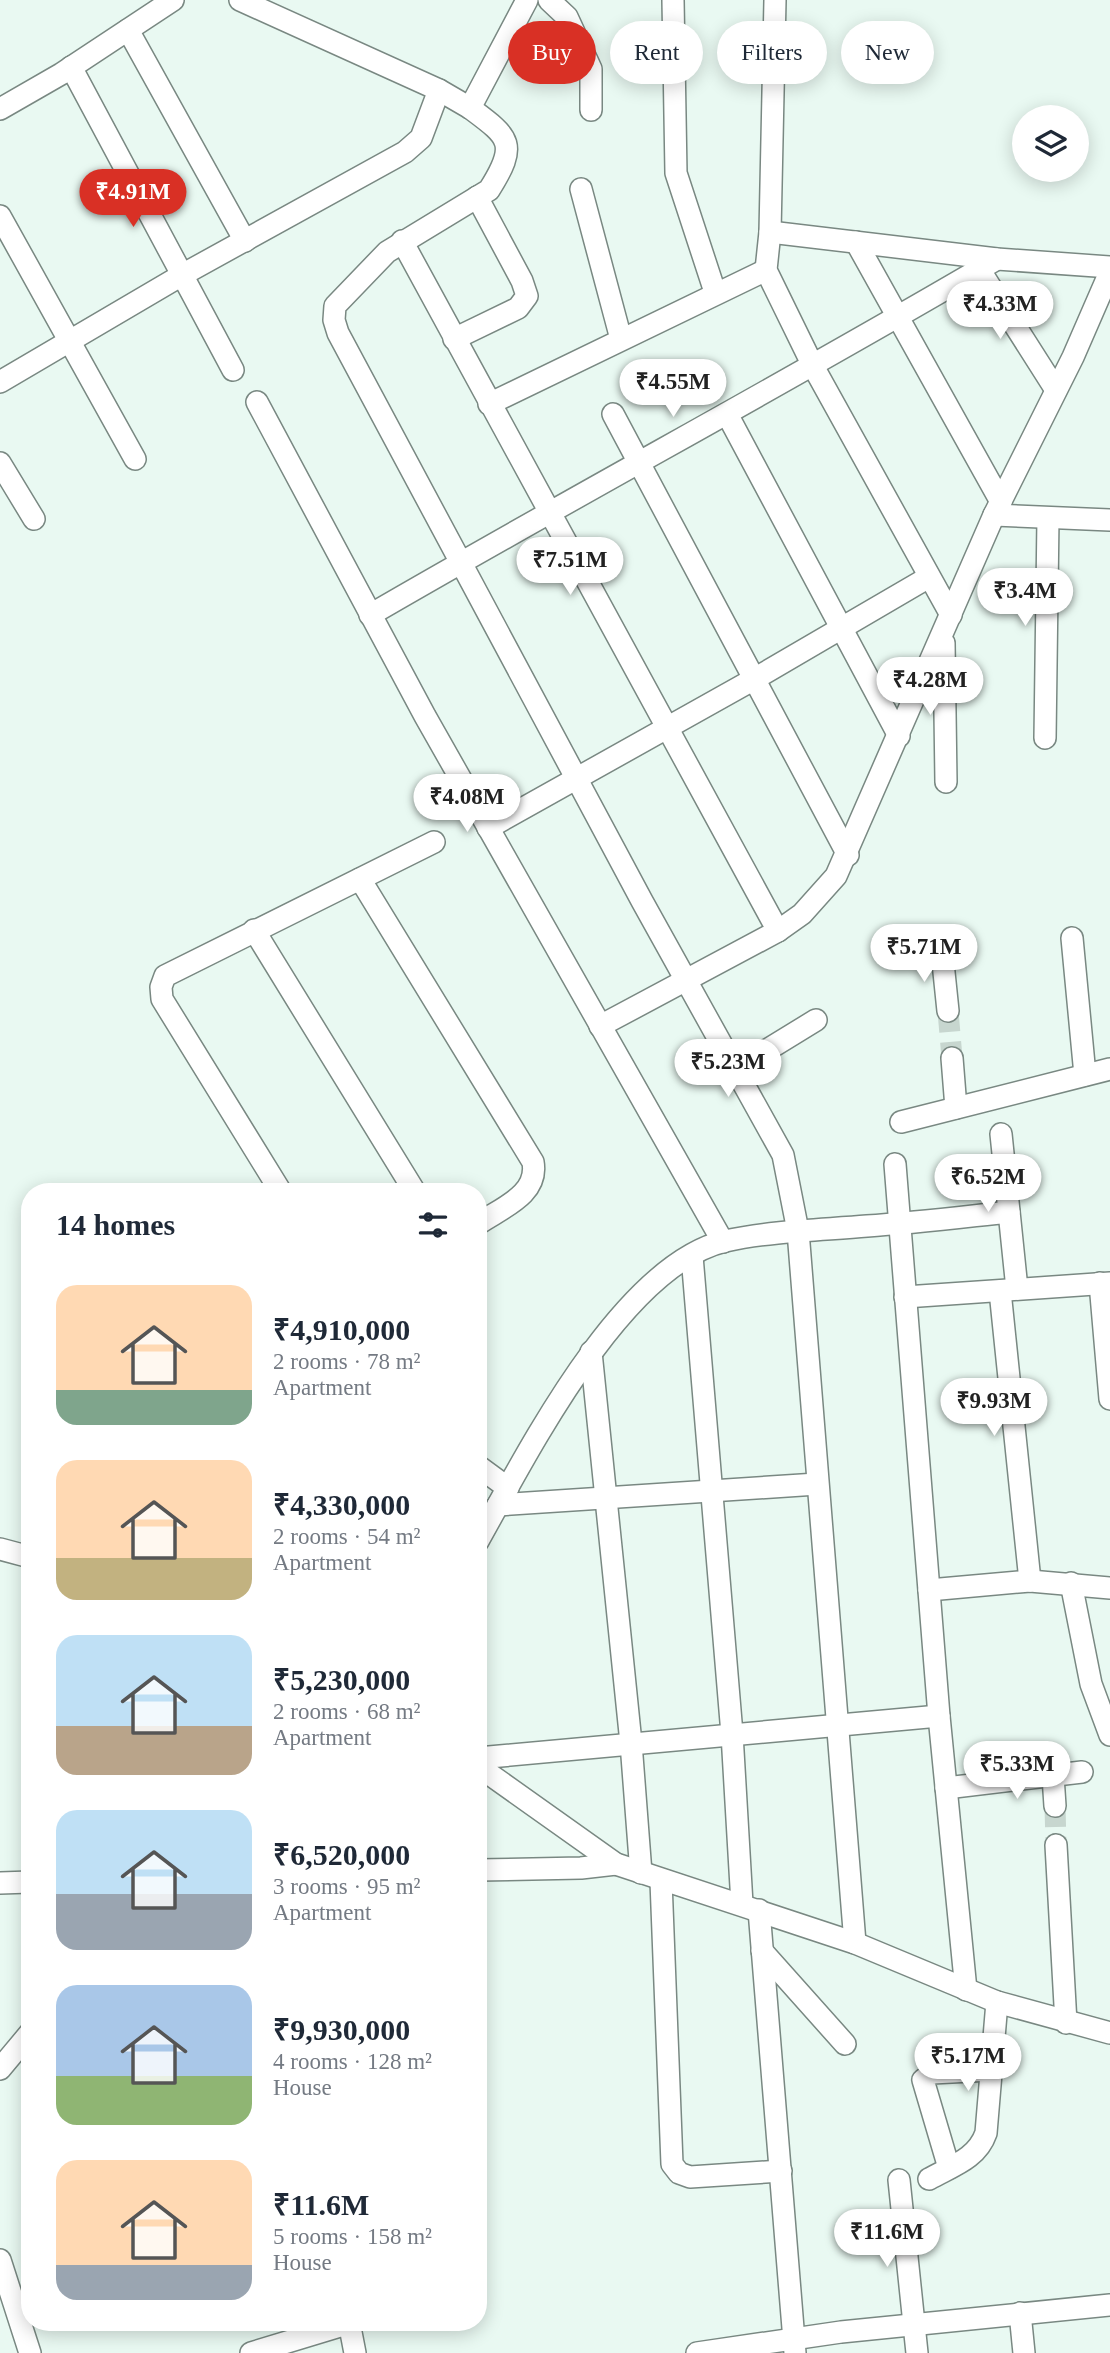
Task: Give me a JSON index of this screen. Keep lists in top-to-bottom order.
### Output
{
  "page": {
    "chip": [
      "Buy",
      "Rent",
      "Filters",
      "New"
    ],
    "price": [
      "₹4.91M",
      "₹4.33M",
      "₹4.55M",
      "₹7.51M",
      "₹3.4M",
      "₹4.28M",
      "₹4.08M",
      "₹5.71M",
      "₹5.23M",
      "₹6.52M",
      "₹9.93M",
      "₹5.33M",
      "₹5.17M",
      "₹11.6M"
    ],
    "heading": "14 homes",
    "list": [
      {
        "name": "₹4,910,000",
        "note": "2 rooms · 78 m² · Apartment"
      },
      {
        "name": "₹4,330,000",
        "note": "2 rooms · 54 m² · Apartment"
      },
      {
        "name": "₹5,230,000",
        "note": "2 rooms · 68 m² · Apartment"
      },
      {
        "name": "₹6,520,000",
        "note": "3 rooms · 95 m² · Apartment"
      },
      {
        "name": "₹9,930,000",
        "note": "4 rooms · 128 m² · House"
      },
      {
        "name": "₹11.6M",
        "note": "5 rooms · 158 m² · House"
      }
    ]
  }
}
